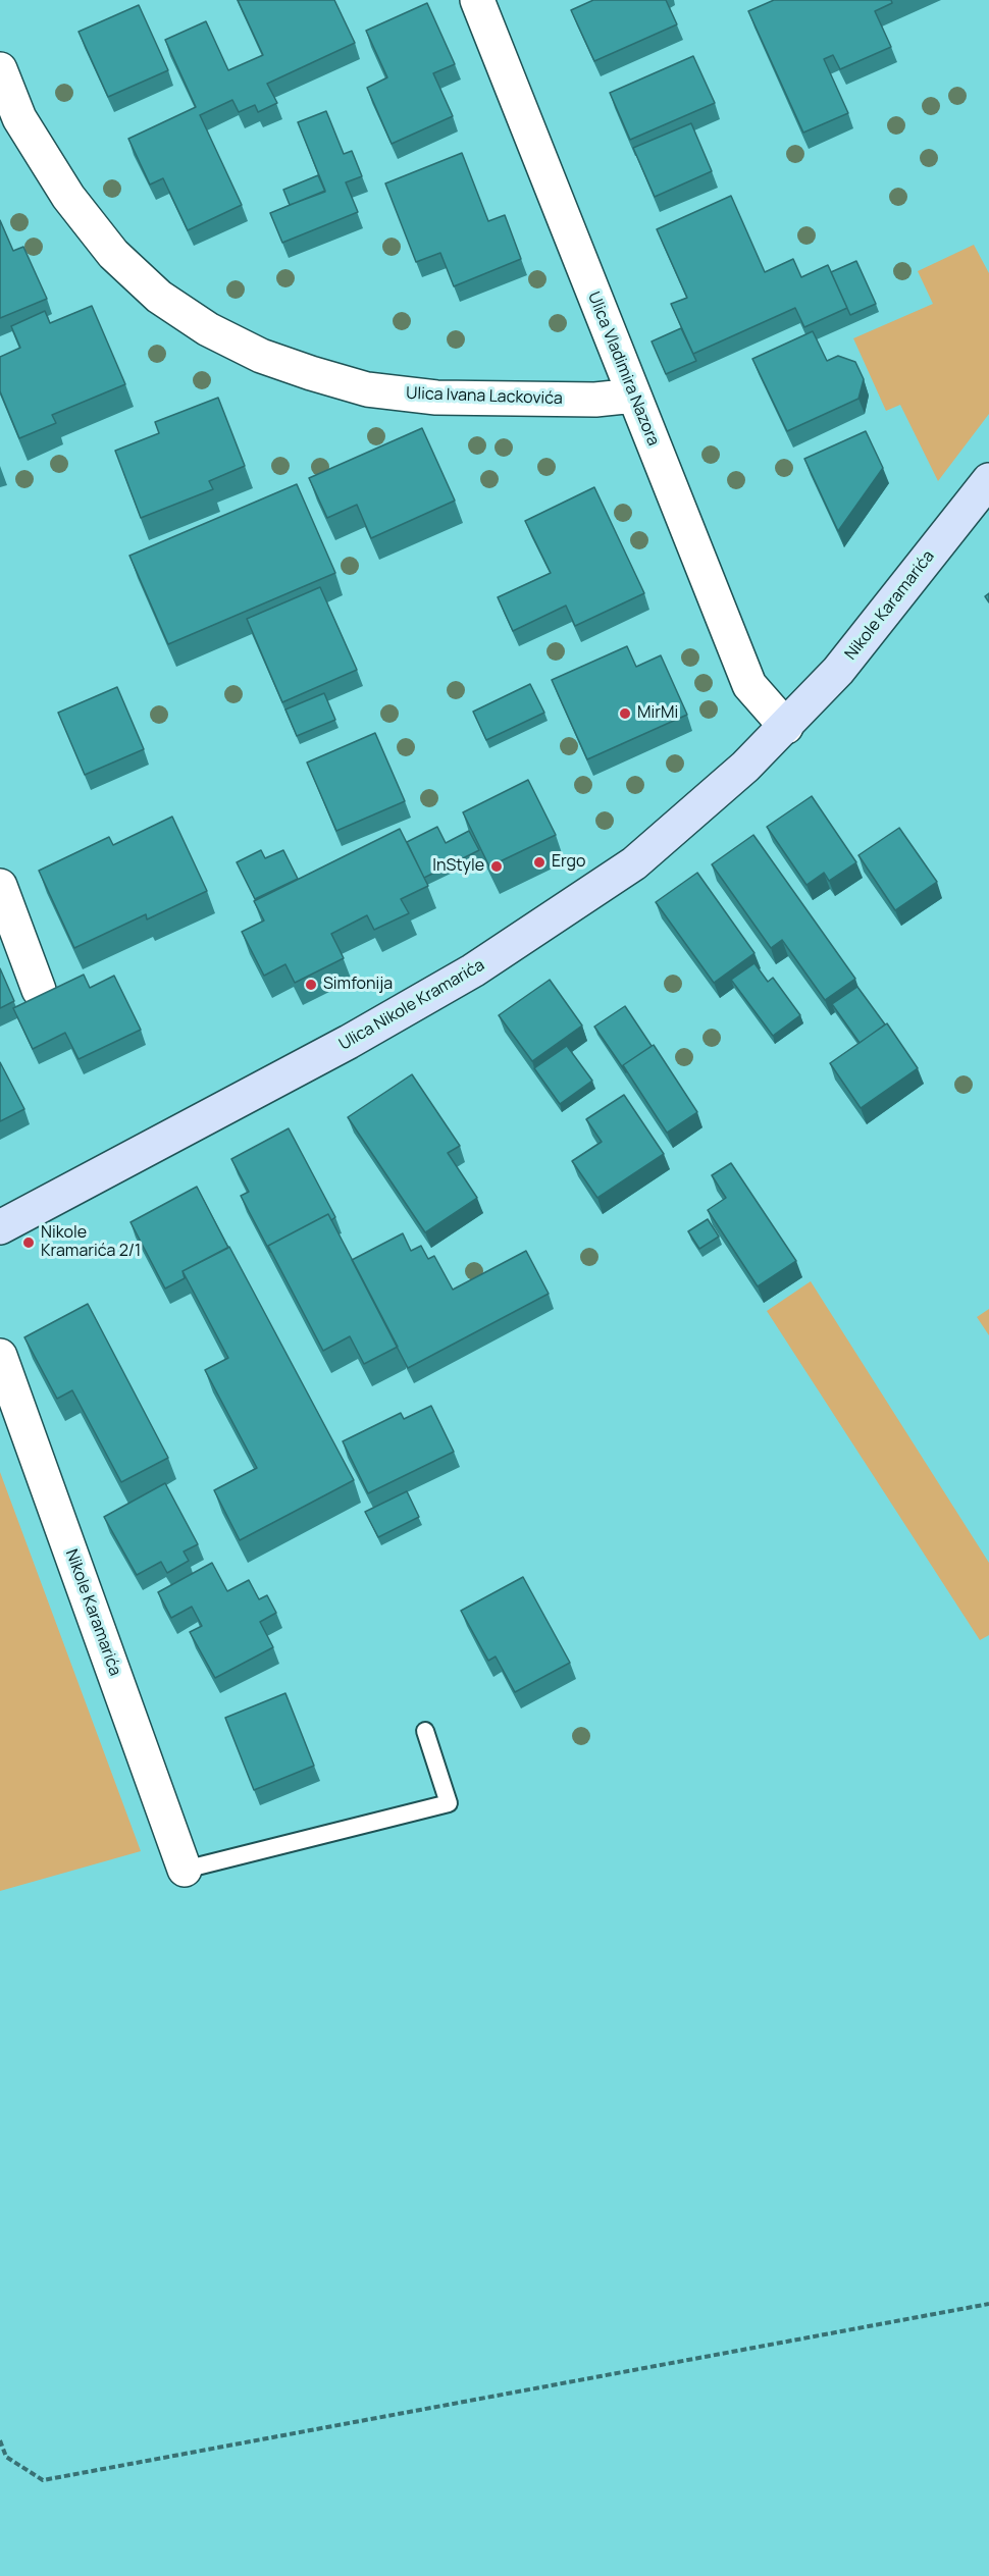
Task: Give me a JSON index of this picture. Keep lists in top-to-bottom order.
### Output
{
  "streets": {
    "main road": ["Nikole Karamarića", "Ulica Nikole Kramarića"],
    "street": ["Ulica Vladimira Nazora", "Ulica Ivana Lackovića"]
  },
  "crossings": [
    ["Ulica Vladimira Nazora", "Ulica Ivana Lackovića"],
    ["Ulica Vladimira Nazora", "Nikole Karamarića"],
    ["Ulica Vladimira Nazora", "Ulica Nikole Kramarića"],
    ["Nikole Karamarića", "Ulica Nikole Kramarića"]
  ],
  "places": [
    "MirMi",
    "Ergo",
    "InStyle",
    "Simfonija",
    "Nikole Kramarića 2/1"
  ]
}
